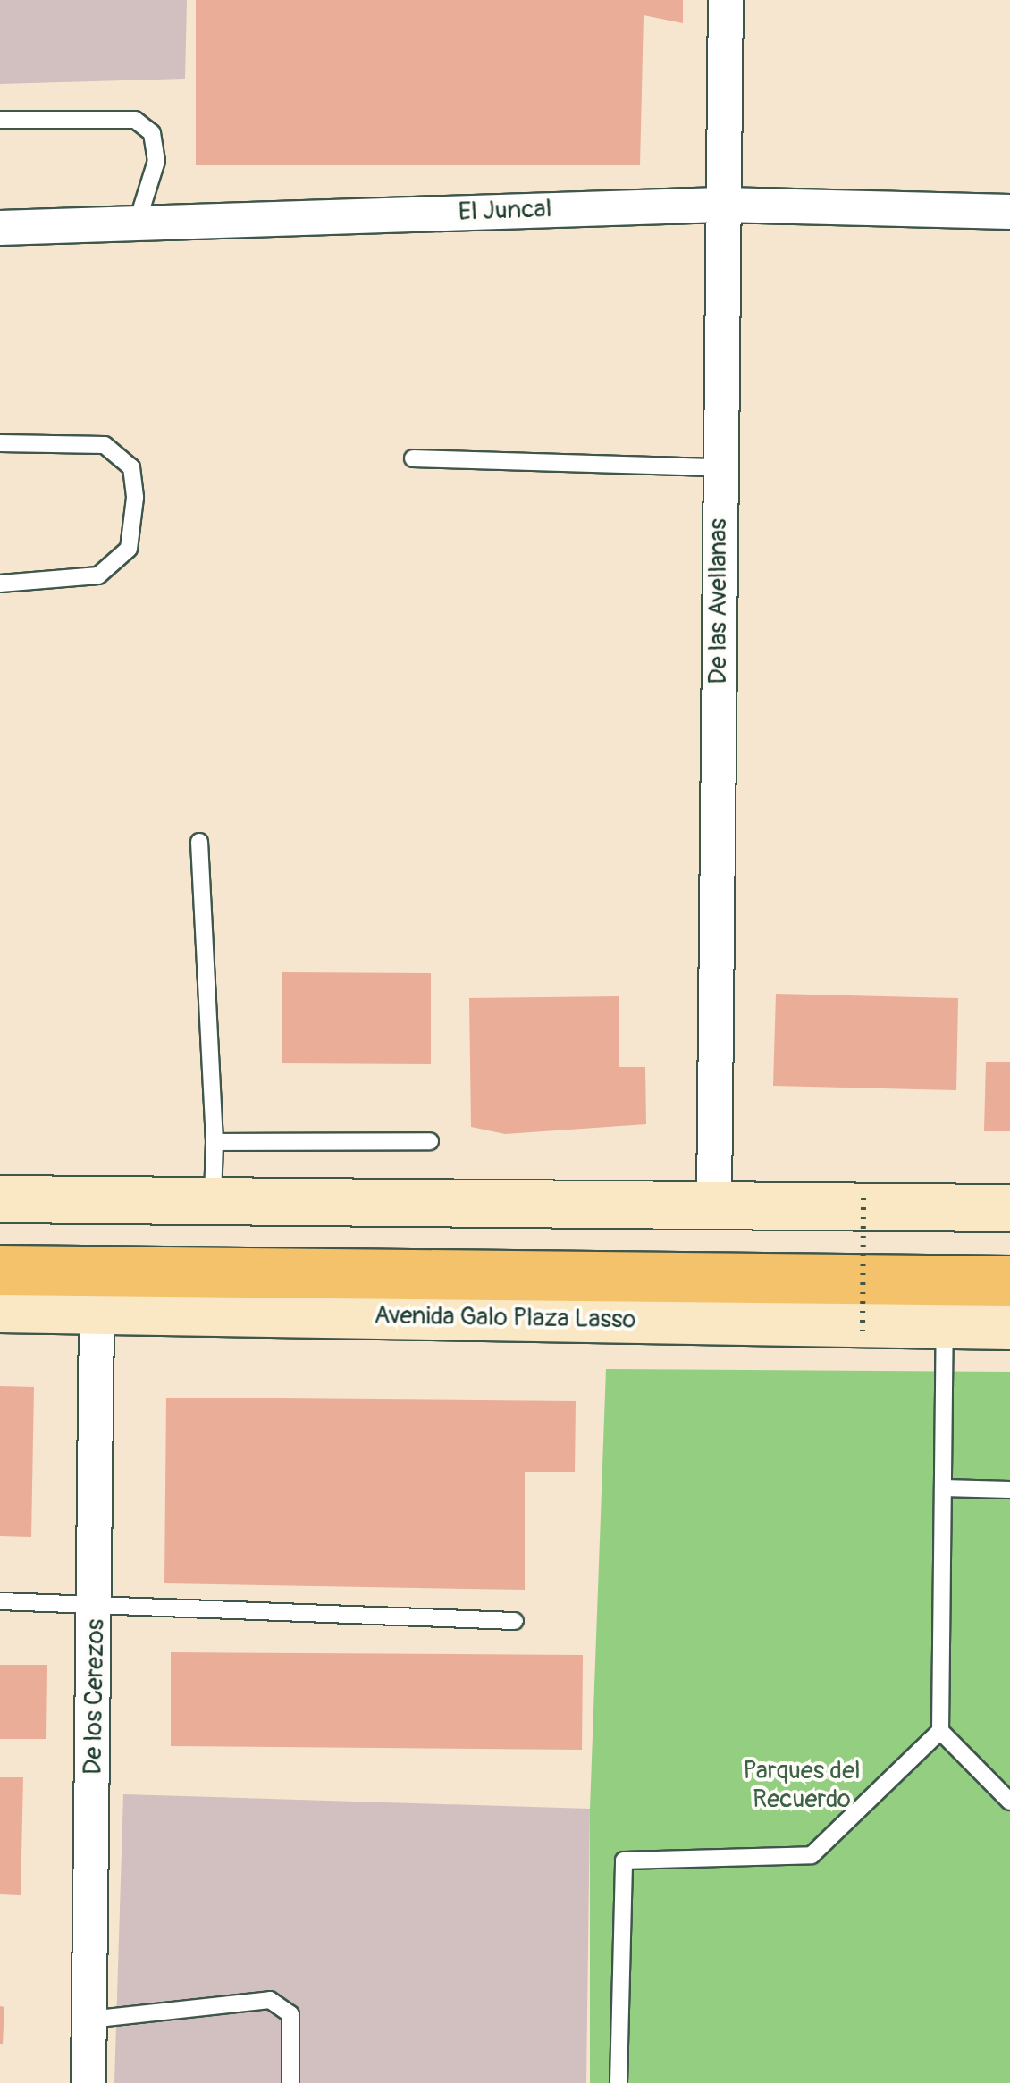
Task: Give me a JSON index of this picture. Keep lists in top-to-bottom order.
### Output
{
  "streets": {
    "main road": ["Avenida Galo Plaza Lasso"],
    "street": ["El Juncal", "De las Avellanas", "De los Cerezos"]
  },
  "crossings": [
    ["El Juncal", "De las Avellanas"],
    ["Avenida Galo Plaza Lasso", "De los Cerezos"]
  ],
  "parks": ["Parques del Recuerdo"]
}
